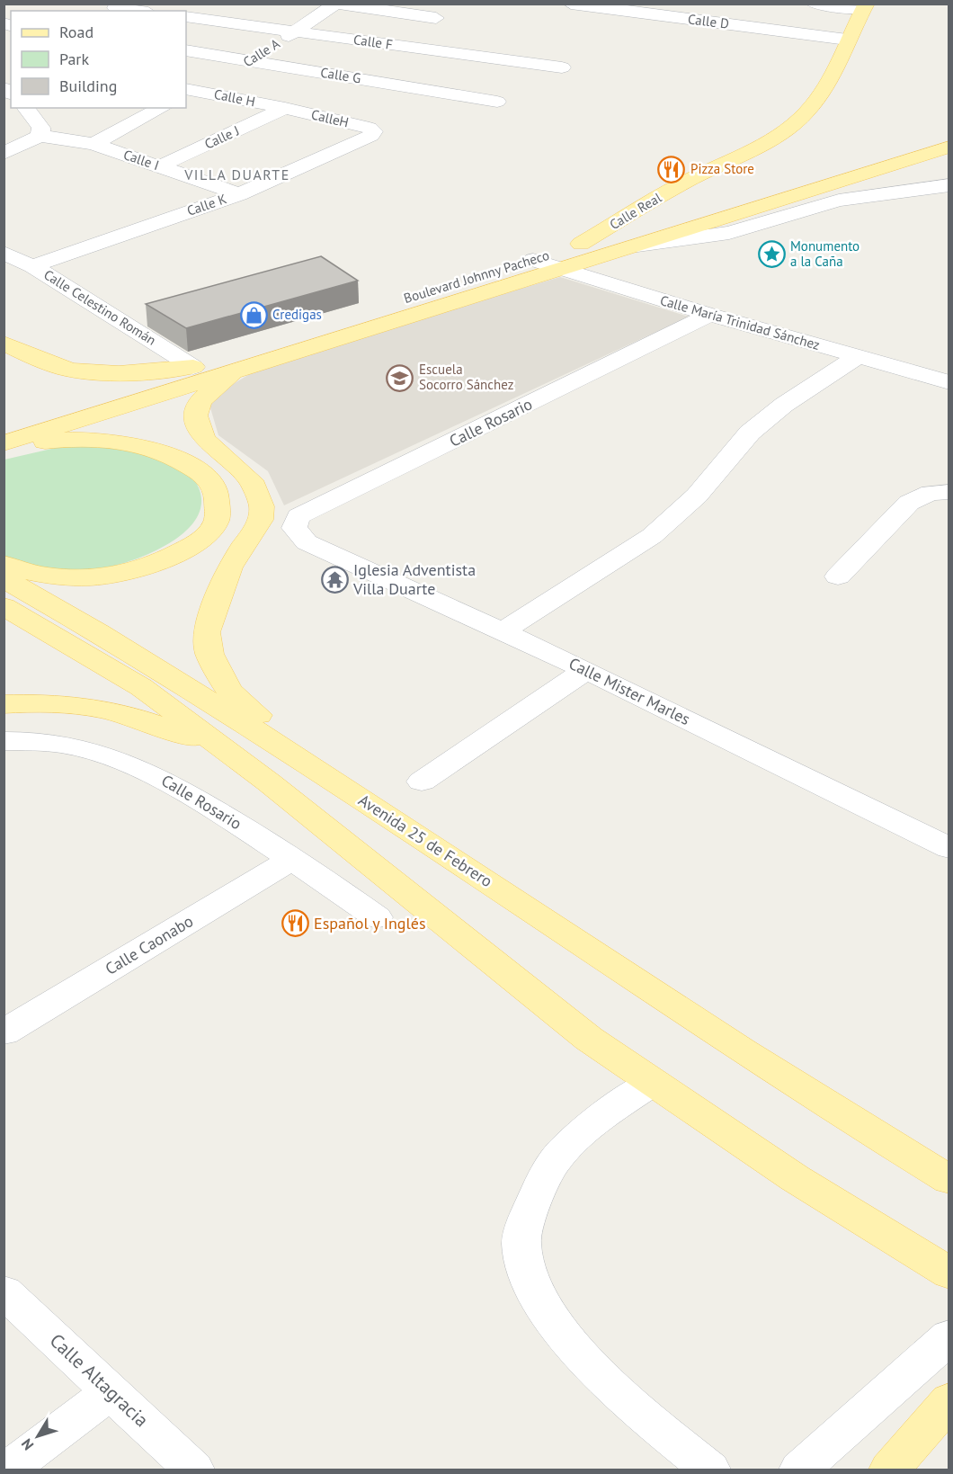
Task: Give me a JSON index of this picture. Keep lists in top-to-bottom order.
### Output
{
  "streets": {
    "main road": ["Calle Real", "Boulevard Johnny Pacheco", "Avenida 25 de Febrero"],
    "street": [
      "Calle D",
      "Calle F",
      "Calle A",
      "Calle G",
      "Calle H",
      "CalleH",
      "Calle J",
      "Calle I",
      "Calle K",
      "Calle Celestino Román",
      "Calle María Trinidad Sánchez",
      "Calle Rosario",
      "Calle Mister Marles",
      "Calle Caonabo",
      "Calle Altagracia"
    ]
  },
  "crossings": [
    ["Calle D", "Calle Real"],
    ["Calle F", "Calle A"],
    ["Calle A", "Calle G"],
    ["Calle A", "Calle H"],
    ["Calle H", "CalleH"],
    ["Calle H", "Calle J"],
    ["CalleH", "Calle J"],
    ["CalleH", "Calle K"],
    ["Calle J", "Calle I"],
    ["Calle I", "Calle K"],
    ["Calle K", "Calle Celestino Román"],
    ["Calle Real", "Boulevard Johnny Pacheco"],
    ["Boulevard Johnny Pacheco", "Calle Celestino Román"],
    ["Boulevard Johnny Pacheco", "Calle María Trinidad Sánchez"],
    ["Calle María Trinidad Sánchez", "Calle Rosario"],
    ["Calle Rosario", "Calle Mister Marles"],
    ["Calle Rosario", "Calle Caonabo"]
  ],
  "districts": ["VILLA DUARTE"],
  "places": {
    "restaurant": ["Pizza Store", "Español y Inglés"],
    "place": ["Monumento a la Caña"],
    "shop": ["Credigas"],
    "school or university": ["Escuela Socorro Sánchez"],
    "temple": ["Iglesia Adventista Villa Duarte"]
  },
  "legend": ["Road", "Park", "Building"],
  "north": "bottom left"
}
